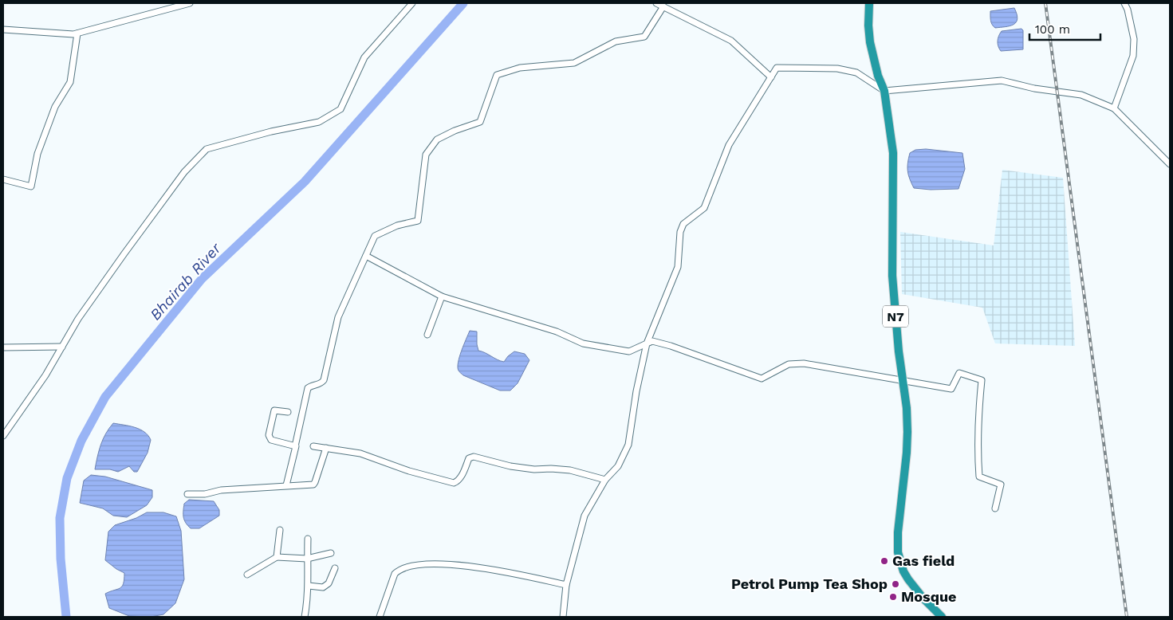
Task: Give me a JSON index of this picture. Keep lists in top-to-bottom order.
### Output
{
  "streets": {
    "highway": ["N7"]
  },
  "water": ["Bhairab River"],
  "places": ["Gas field", "Petrol Pump Tea Shop", "Mosque"],
  "scale_bar": "100 m"
}
